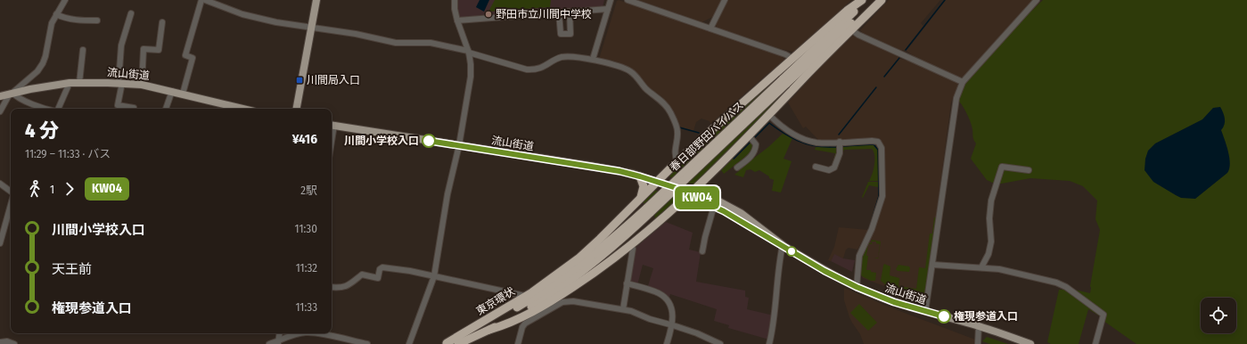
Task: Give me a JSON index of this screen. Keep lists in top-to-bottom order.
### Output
{
  "streets": {
    "highway": ["春日部野田バイパス", "東京環状"],
    "main road": ["流山街道"]
  },
  "crossings": [
    ["流山街道", "東京環状"],
    ["春日部野田バイパス", "東京環状"]
  ],
  "places": {
    "other": ["野田市立川間中学校", "川間小学校入口", "権現参道入口"],
    "transit": ["川間局入口"]
  },
  "lines": ["bus line KW04"],
  "page": {
    "on_map": "KW04",
    "heading": ["4 分", "11:29 – 11:33 · バス", "¥416"],
    "legs": ["1", "KW04", "2駅"],
    "list": [
      {
        "name": "川間小学校入口",
        "value": "11:30"
      },
      {
        "name": "天王前",
        "value": "11:32"
      },
      {
        "name": "権現参道入口",
        "value": "11:33"
      }
    ]
  }
}
